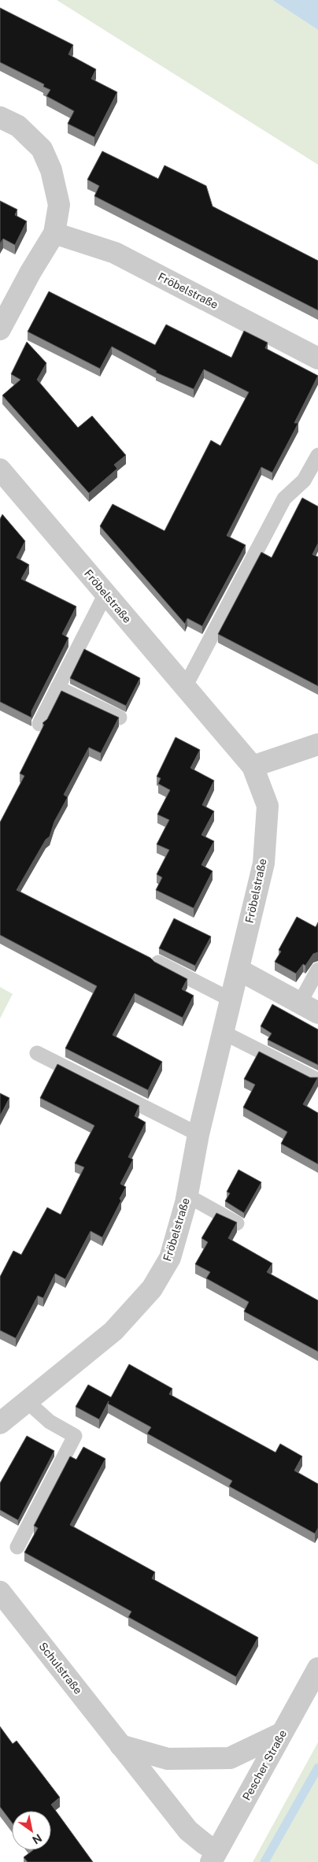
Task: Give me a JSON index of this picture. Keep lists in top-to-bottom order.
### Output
{
  "streets": {
    "street": ["Fröbelstraße", "Schulstraße", "Pescher Straße"]
  },
  "crossings": [
    ["Schulstraße", "Pescher Straße"]
  ],
  "north": "bottom right"
}
